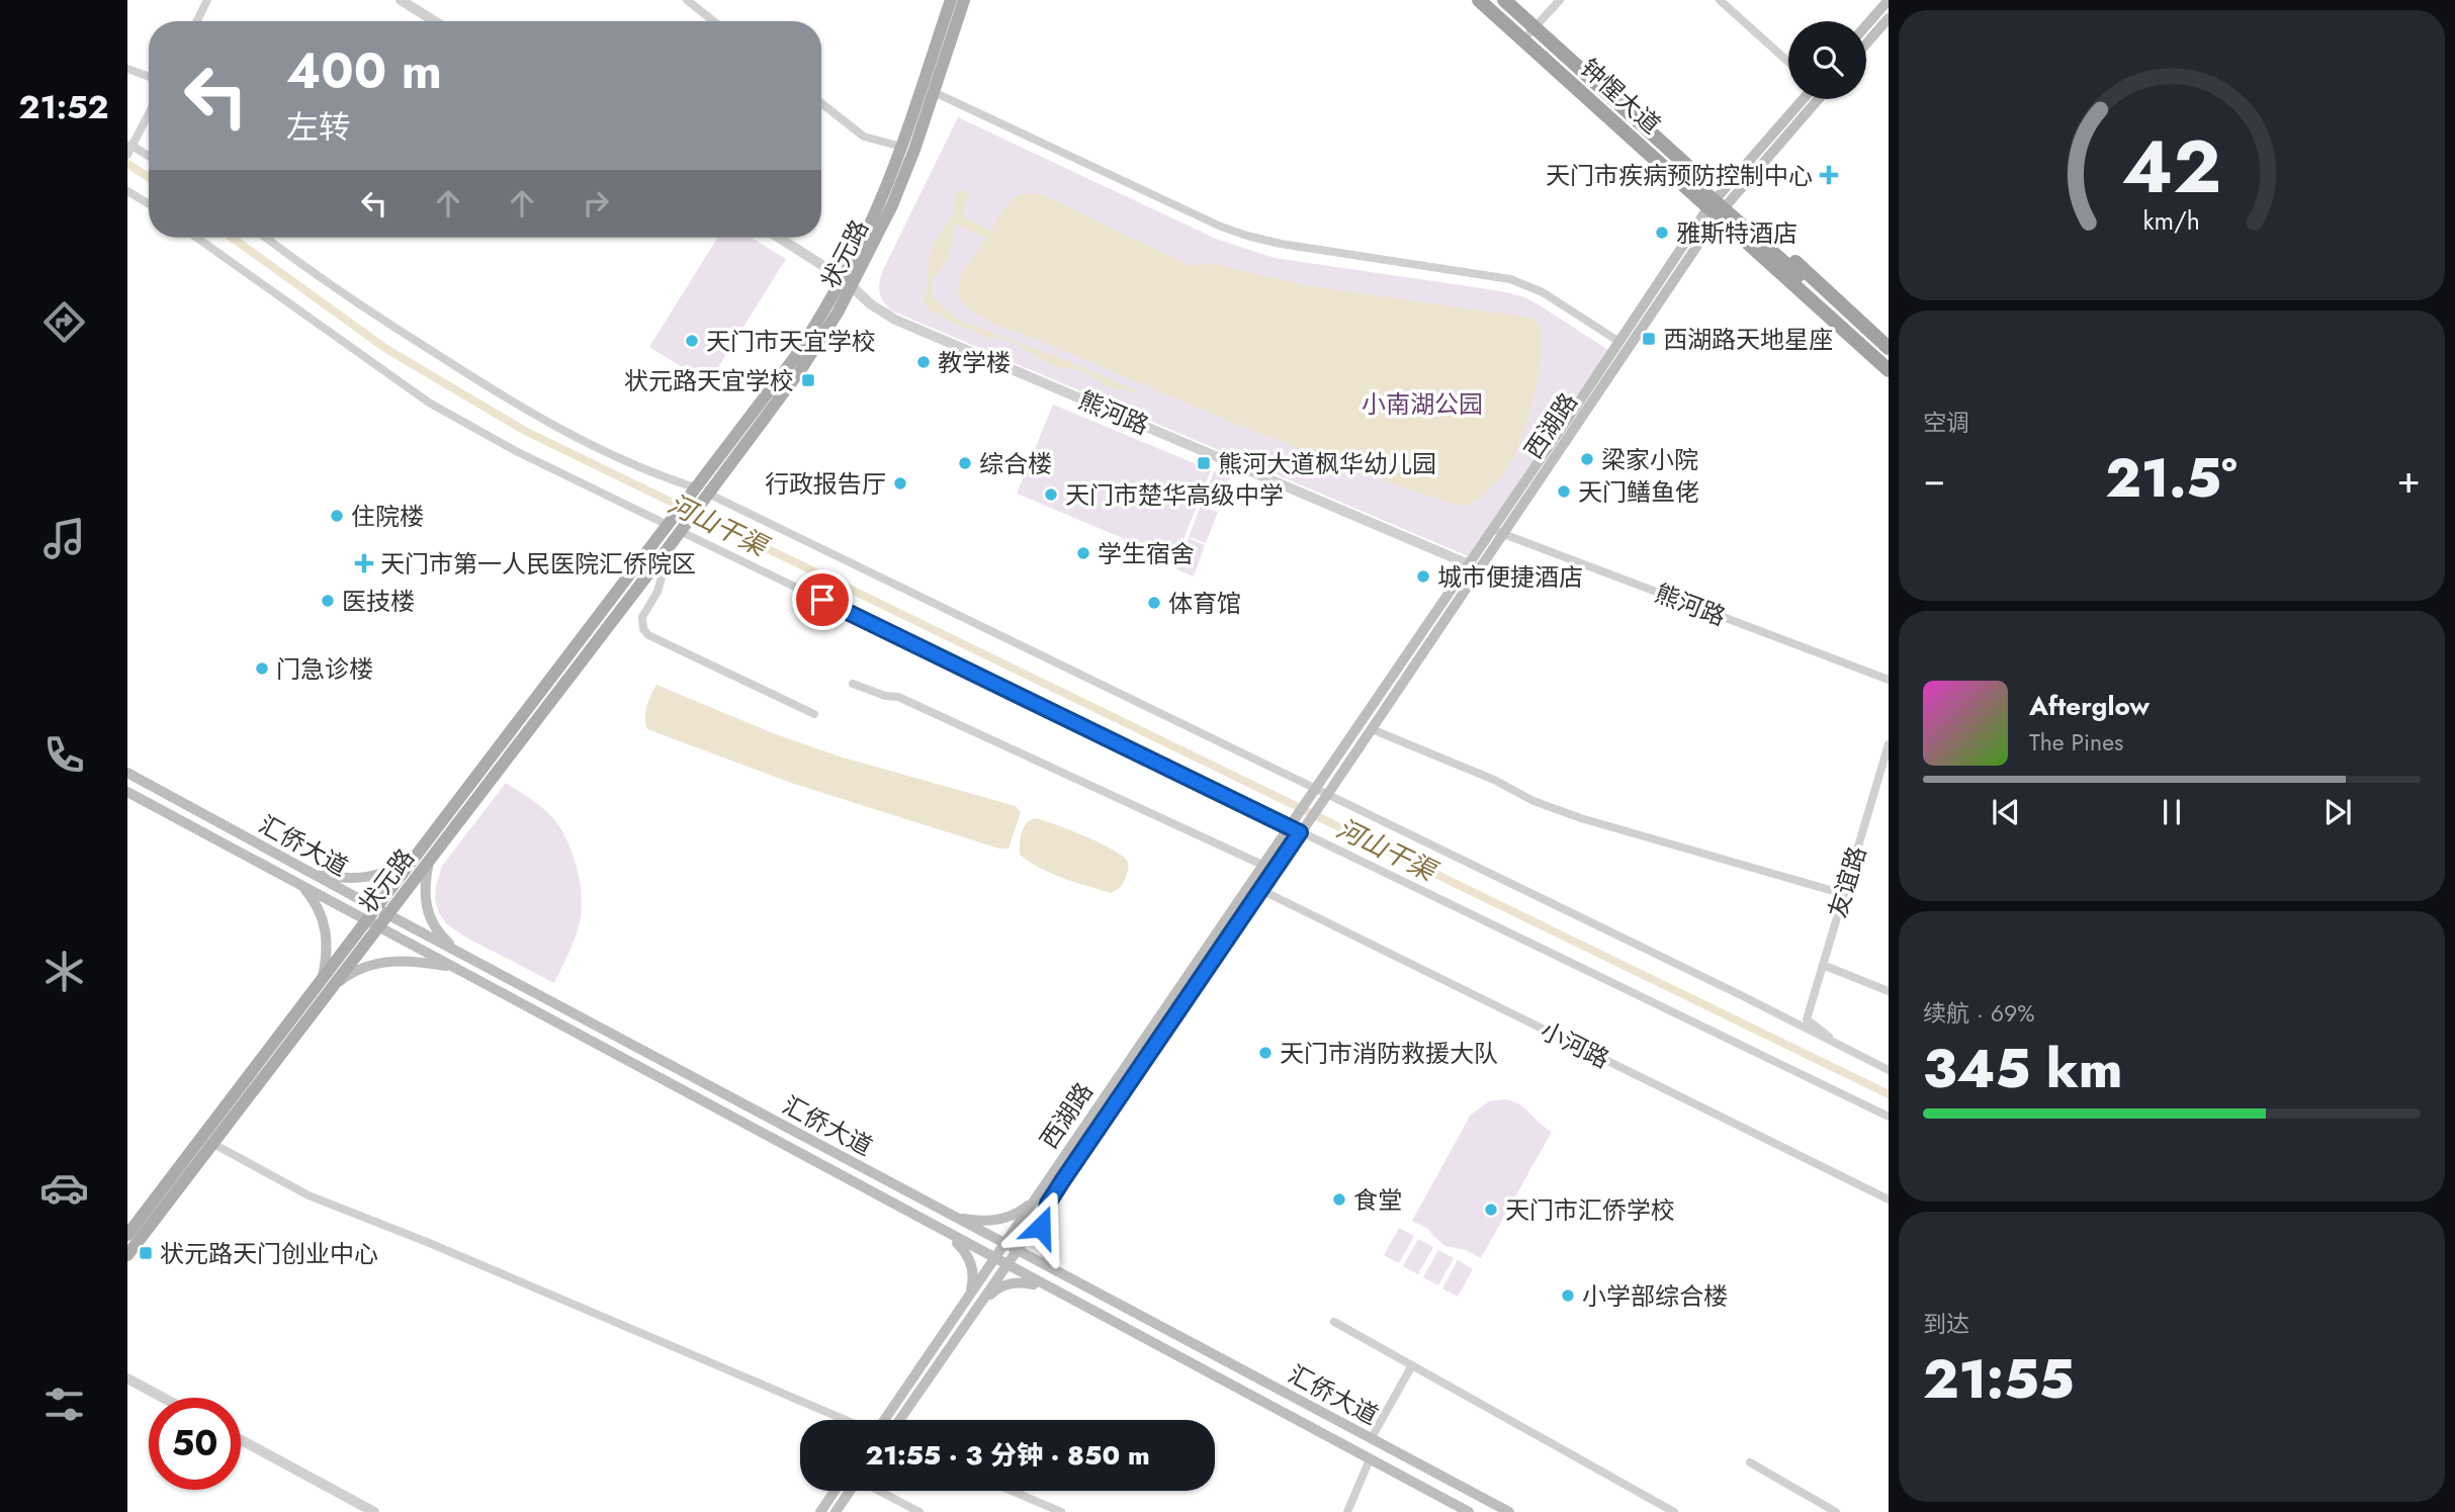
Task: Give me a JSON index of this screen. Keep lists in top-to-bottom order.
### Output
{
  "streets": {
    "highway": ["钟惺大道"],
    "main road": ["状元路", "西湖路", "汇侨大道"],
    "street": ["熊河路", "友谊路", "小河路"]
  },
  "crossings": [
    ["钟惺大道", "西湖路"],
    ["状元路", "熊河路"],
    ["状元路", "汇侨大道"],
    ["熊河路", "西湖路"],
    ["西湖路", "汇侨大道"],
    ["西湖路", "小河路"]
  ],
  "water": ["河山干渠"],
  "parks": ["小南湖公园"],
  "places": {
    "health": ["天门市疾病预防控制中心", "天门市第一人民医院汇侨院区"],
    "other": [
      "雅斯特酒店",
      "天门市天宜学校",
      "教学楼",
      "梁家小院",
      "综合楼",
      "行政报告厅",
      "天门鳝鱼佬",
      "天门市楚华高级中学",
      "住院楼",
      "学生宿舍",
      "城市便捷酒店",
      "医技楼",
      "体育馆",
      "门急诊楼",
      "天门市消防救援大队",
      "食堂",
      "天门市汇侨学校",
      "小学部综合楼"
    ],
    "transit": [
      "西湖路天地星座",
      "状元路天宜学校",
      "熊河大道枫华幼儿园",
      "状元路天门创业中心"
    ]
  },
  "page": {
    "tabs": "21:52",
    "turn": ["400 m", "左转"],
    "tile": [
      "空调",
      ["续航 · 69%", "345 km"],
      ["到达", "21:55"]
    ],
    "heat": ["−", "21.5°", "+"],
    "song": ["Afterglow", "The Pines"],
    "limit": "50",
    "trip": "21:55 · 3 分钟 · 850 m",
    "gauge": ["42", "km/h"]
  }
}
